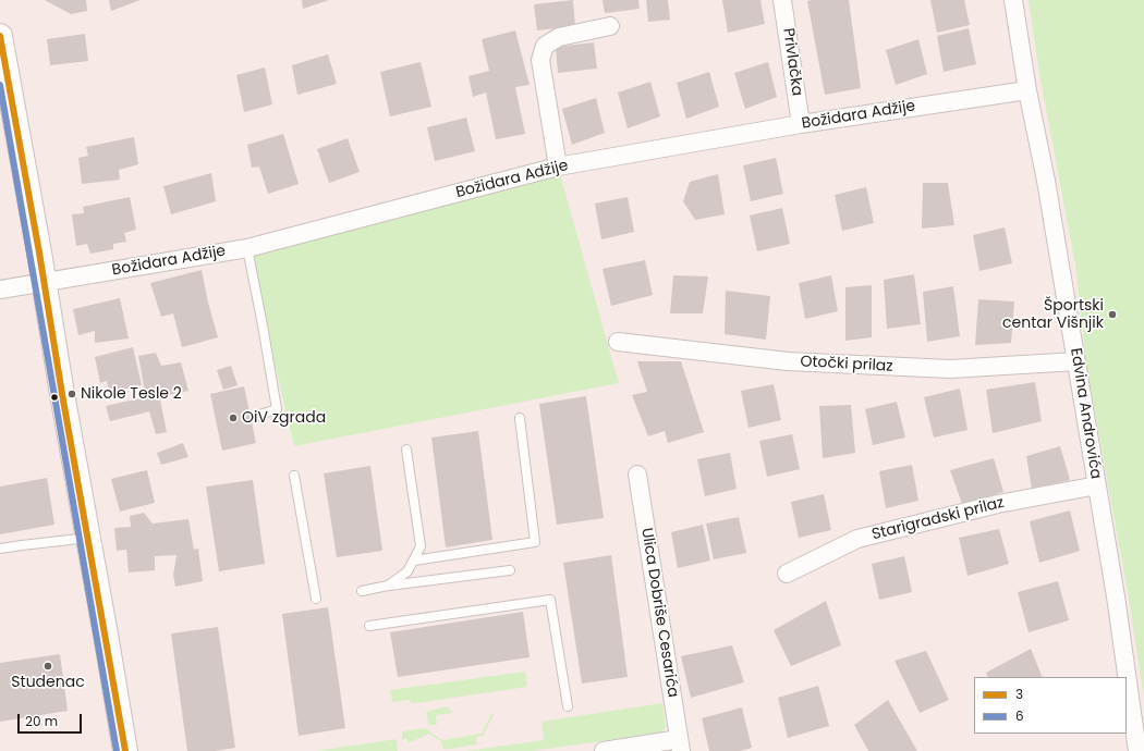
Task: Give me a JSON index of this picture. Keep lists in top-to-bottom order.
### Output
{
  "streets": {
    "street": [
      "Privlačka",
      "Božidara Adžije",
      "Otočki prilaz",
      "Edvina Androvića",
      "Starigradski prilaz",
      "Ulica Dobriše Cesarića"
    ]
  },
  "crossings": [
    ["Privlačka", "Božidara Adžije"],
    ["Božidara Adžije", "Edvina Androvića"],
    ["Otočki prilaz", "Edvina Androvića"],
    ["Edvina Androvića", "Starigradski prilaz"]
  ],
  "places": [
    "Športski centar Višnjik",
    "Nikole Tesle 2",
    "OiV zgrada",
    "Studenac"
  ],
  "lines": ["transit line 3", "transit line 6"],
  "legend": ["3", "6"],
  "scale_bar": "20 m"
}
